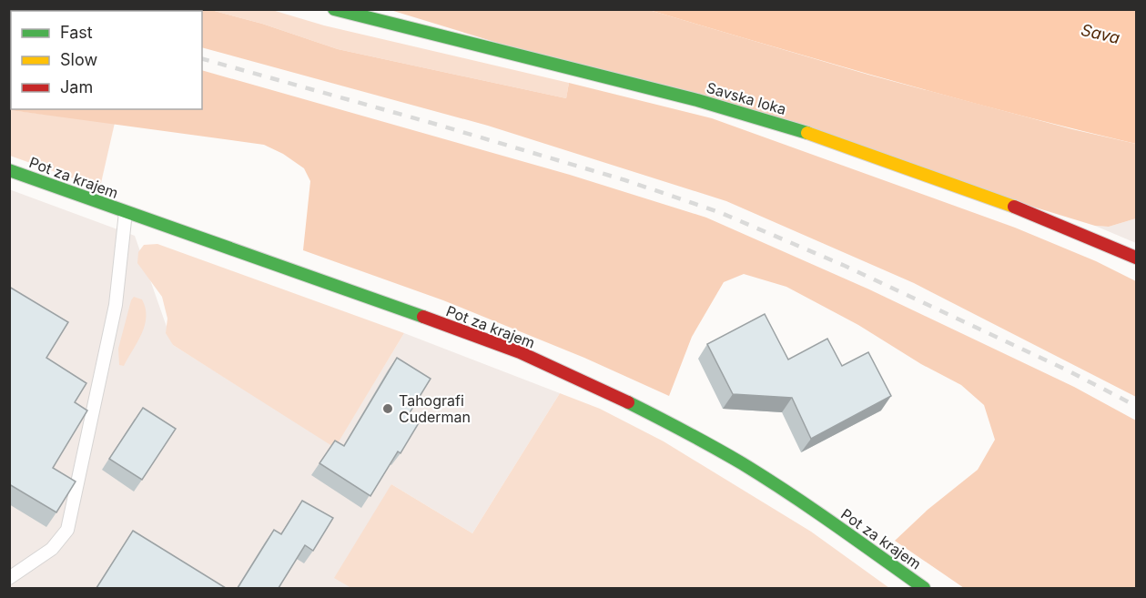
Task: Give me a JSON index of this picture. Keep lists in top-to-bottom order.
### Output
{
  "streets": {
    "street": ["Savska loka", "Pot za krajem"]
  },
  "water": ["Sava"],
  "places": ["Tahografi Cuderman"],
  "legend": ["Fast", "Slow", "Jam"]
}
